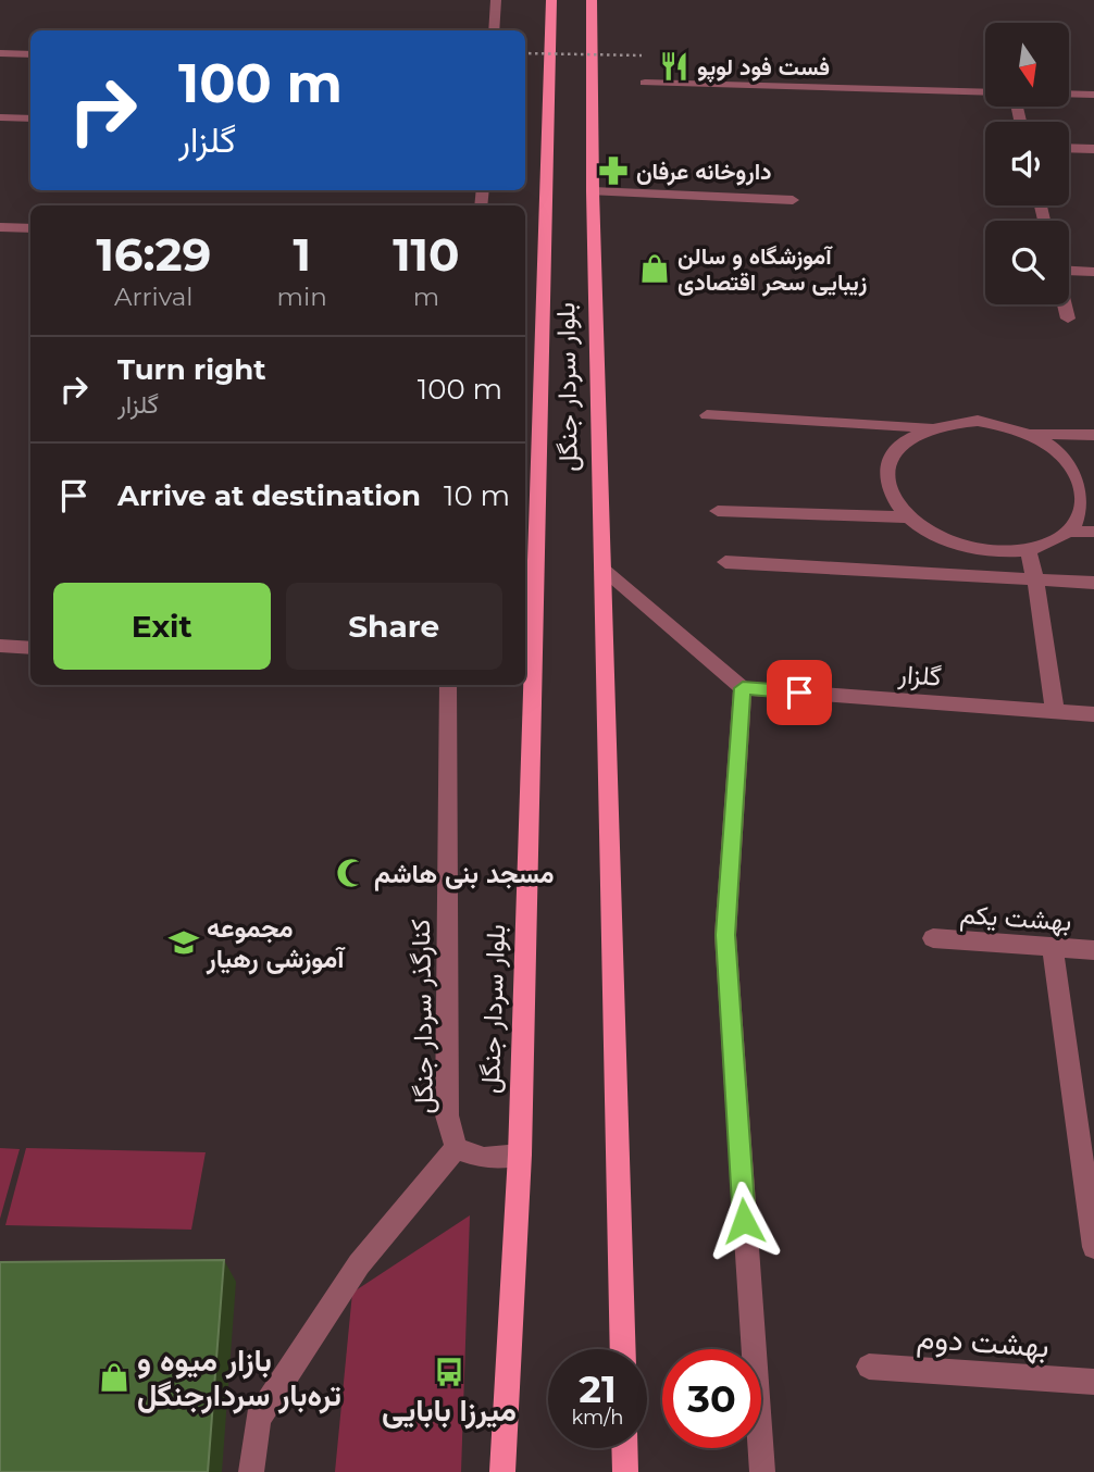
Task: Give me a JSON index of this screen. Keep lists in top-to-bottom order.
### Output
{
  "streets": {
    "main road": ["بلوار سردار جنگل"],
    "street": [
      "گلزار",
      "بهشت یکم",
      "کنارگذر سردار جنگل",
      "بهشت دوم"
    ]
  },
  "crossings": [
    ["بلوار سردار جنگل", "کنارگذر سردار جنگل"]
  ],
  "places": {
    "restaurant": ["فست فود لوپو"],
    "pharmacy": ["داروخانه عرفان"],
    "shop": ["آموزشگاه و سالن زیبایی سحر اقتصادی", "بازار میوه و تره‌بار سردارجنگل"],
    "mosque": ["مسجد بنی هاشم"],
    "school or university": ["مجموعه آموزشی رهیار"],
    "bus stop": ["میرزا بابایی"]
  },
  "north": "bottom",
  "page": {
    "turn": ["100 m", "گلزار"],
    "eta": [
      "16:29",
      "Arrival",
      "1",
      "min",
      "110",
      "m"
    ],
    "list": [
      {
        "name": "Turn right",
        "note": "گلزار",
        "value": "100 m"
      },
      {
        "name": "Arrive at destination",
        "value": "10 m"
      }
    ],
    "buttons": ["Exit", "Share"],
    "speed": "21 km/h",
    "limit": "30"
  }
}
